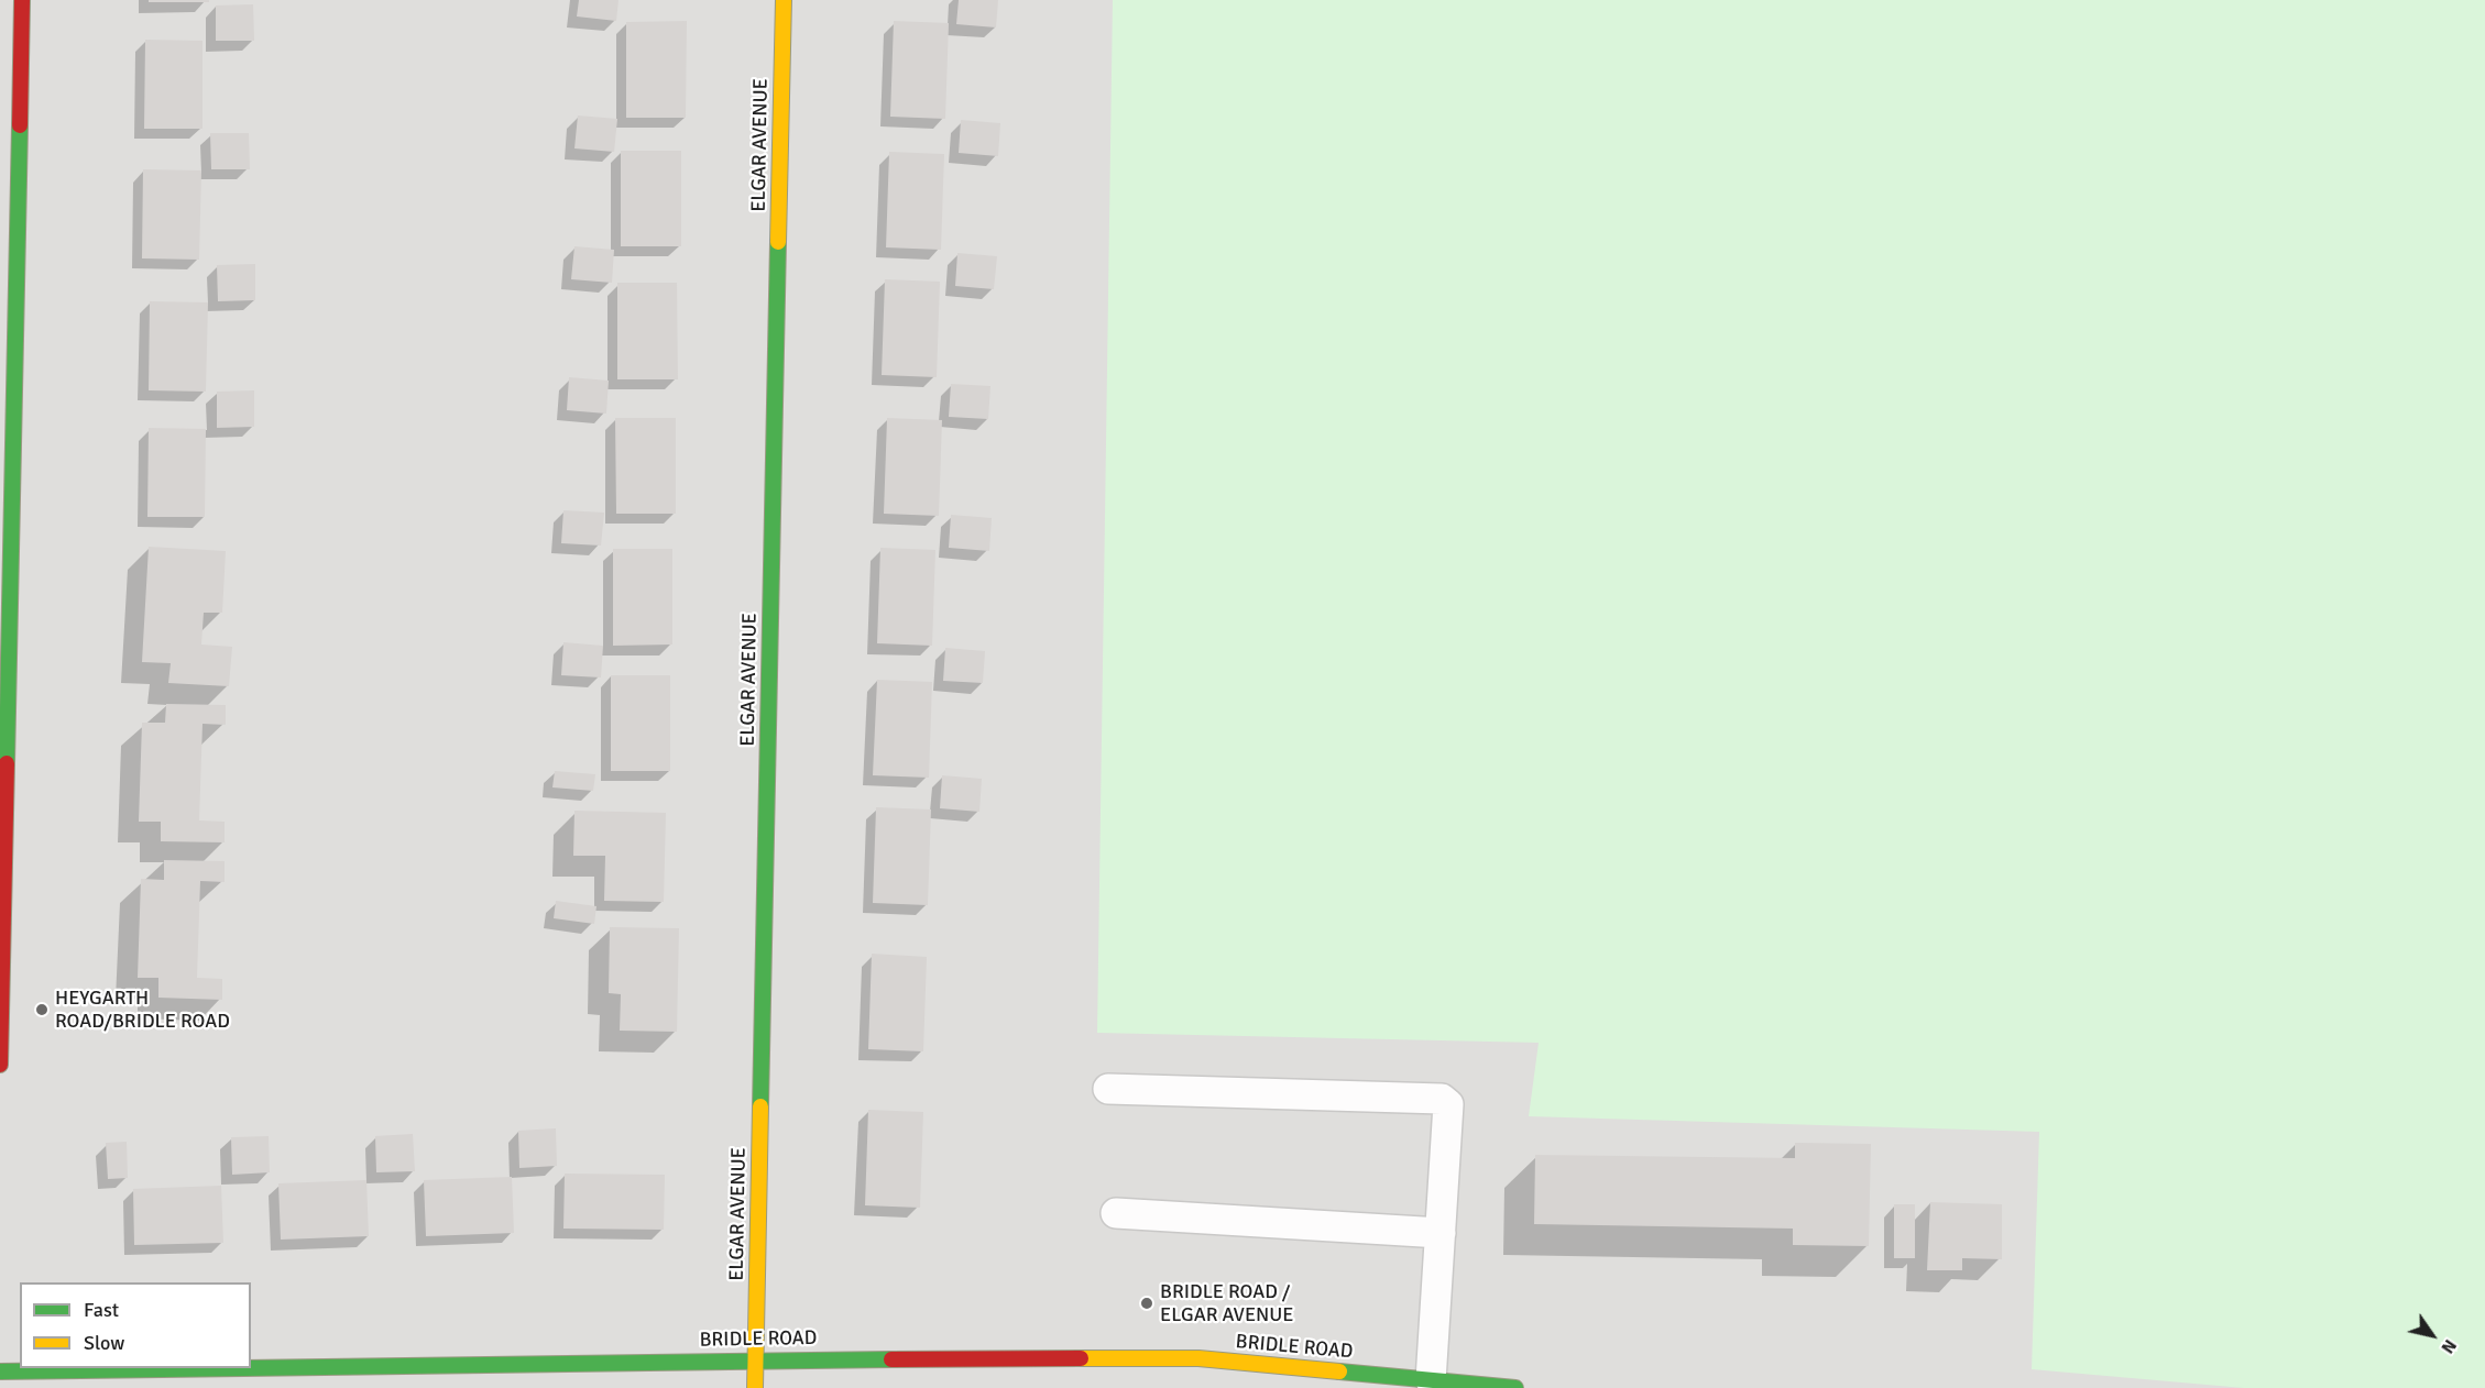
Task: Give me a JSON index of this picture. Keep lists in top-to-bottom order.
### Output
{
  "streets": {
    "street": ["ELGAR AVENUE", "BRIDLE ROAD"]
  },
  "crossings": [
    ["ELGAR AVENUE", "BRIDLE ROAD"]
  ],
  "places": ["HEYGARTH ROAD/BRIDLE ROAD", "BRIDLE ROAD / ELGAR AVENUE"],
  "legend": ["Fast", "Slow"],
  "north": "bottom right"
}
